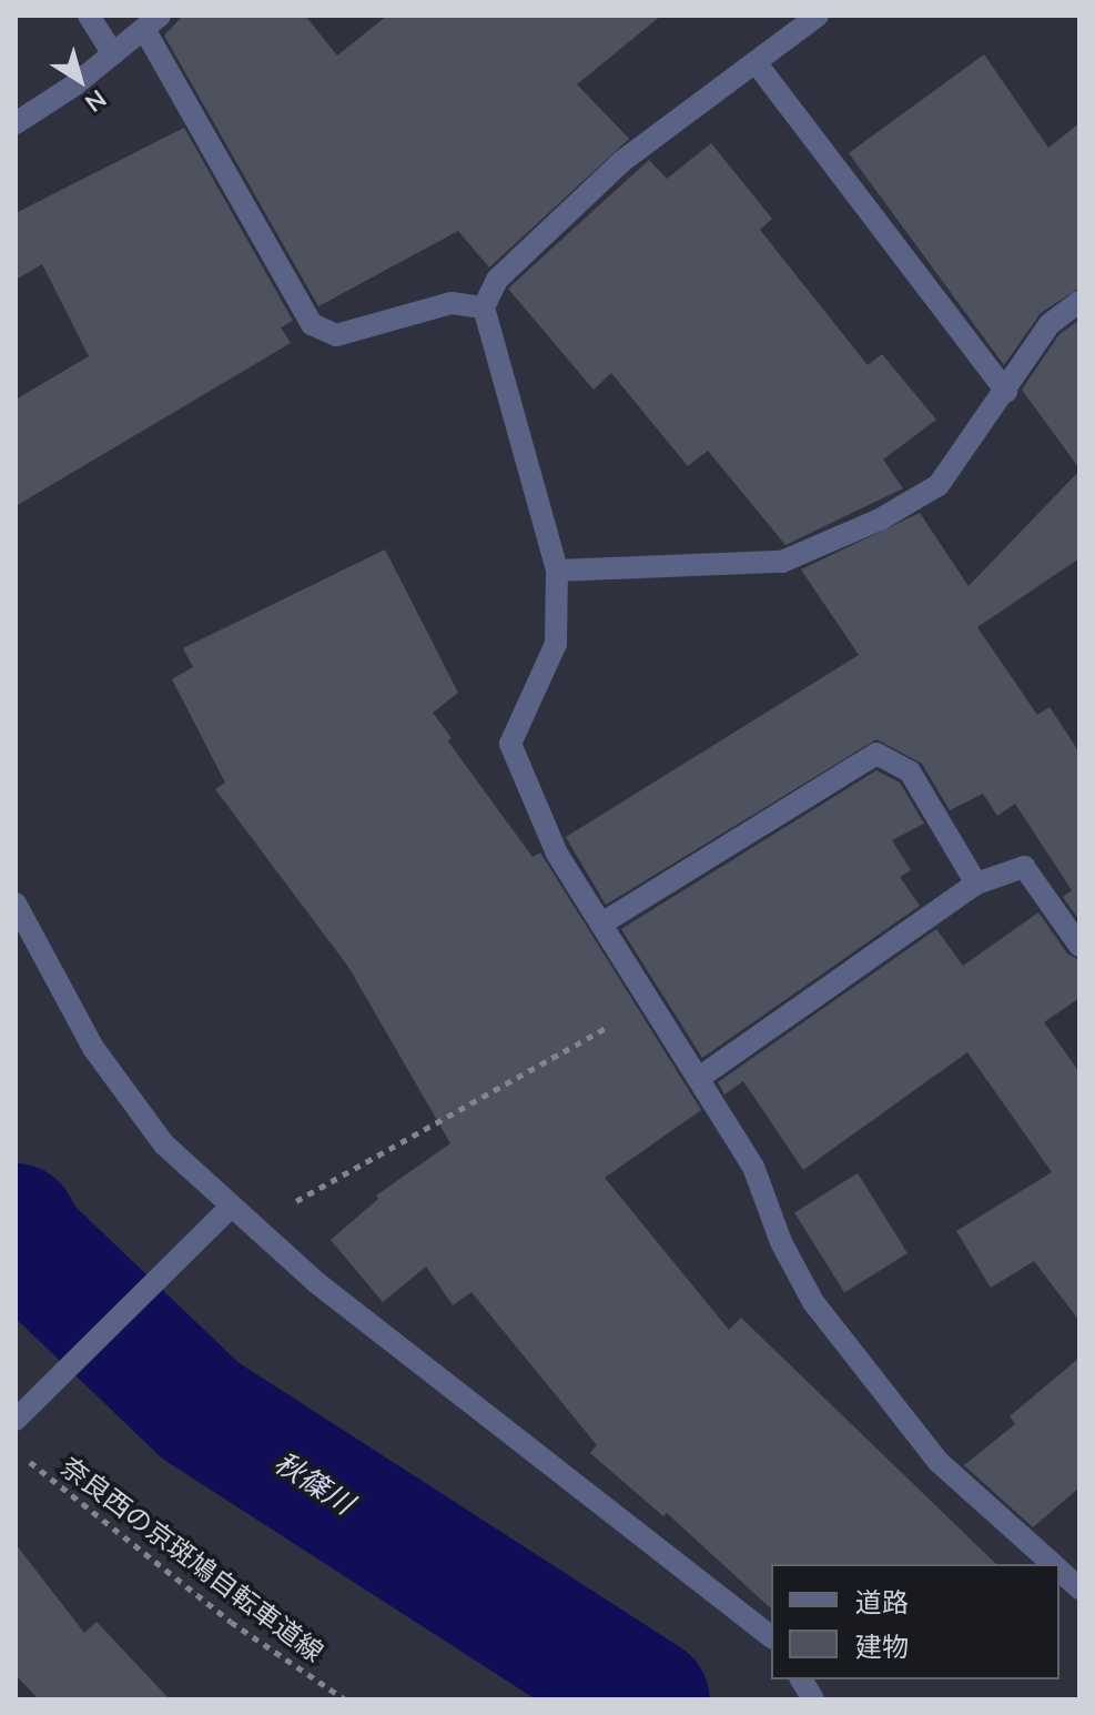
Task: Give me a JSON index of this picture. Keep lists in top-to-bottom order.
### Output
{
  "streets": {
    "path": ["奈良西の京斑鳩自転車道線"]
  },
  "water": ["秋篠川"],
  "legend": ["道路", "建物"],
  "north": "bottom right"
}
